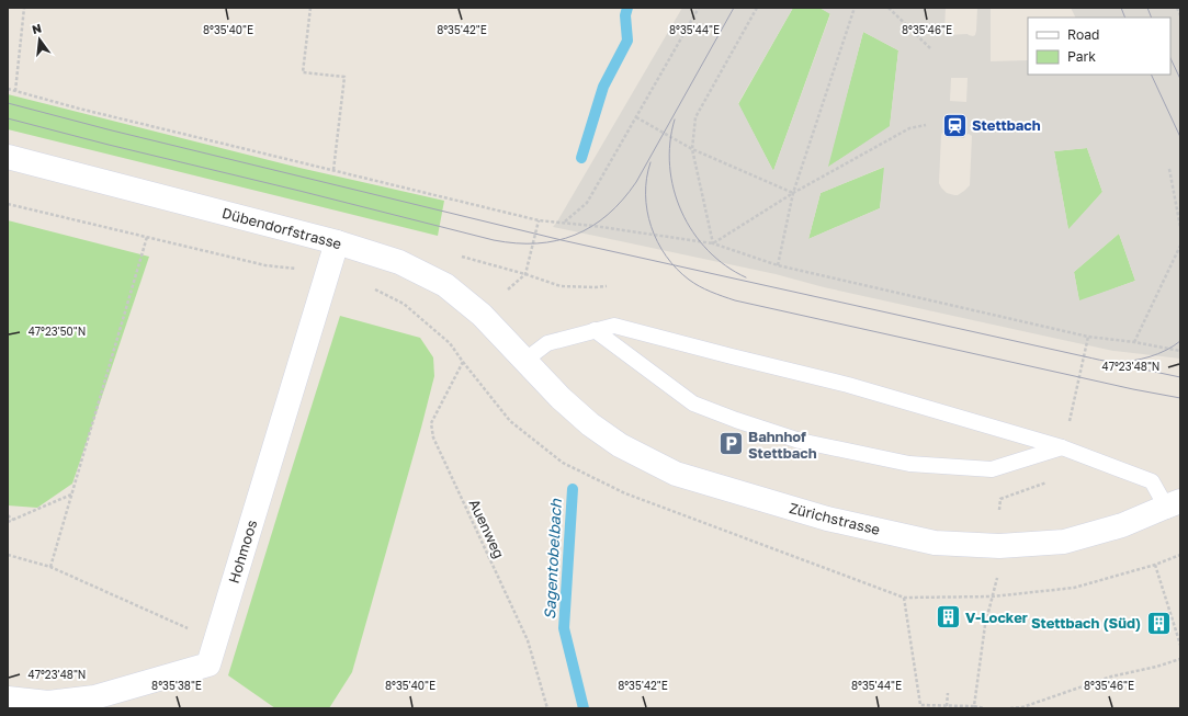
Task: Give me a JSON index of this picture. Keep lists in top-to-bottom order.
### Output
{
  "streets": {
    "street": ["Dübendorfstrasse", "Zürichstrasse", "Hohmoos"],
    "path": ["Auenweg"]
  },
  "crossings": [
    ["Dübendorfstrasse", "Zürichstrasse"],
    ["Dübendorfstrasse", "Hohmoos"]
  ],
  "water": ["Sagentobelbach"],
  "places": {
    "station": ["Stettbach"],
    "parking": ["Bahnhof Stettbach"],
    "building": ["V-Locker", "Stettbach (Süd)"]
  },
  "legend": ["Road", "Park"],
  "north": "top",
  "coordinates": [
    "8°35'40\"E",
    "8°35'42\"E",
    "8°35'44\"E",
    "8°35'46\"E",
    "47°23'50\"N",
    "47°23'48\"N",
    "8°35'38\"E"
  ]
}
